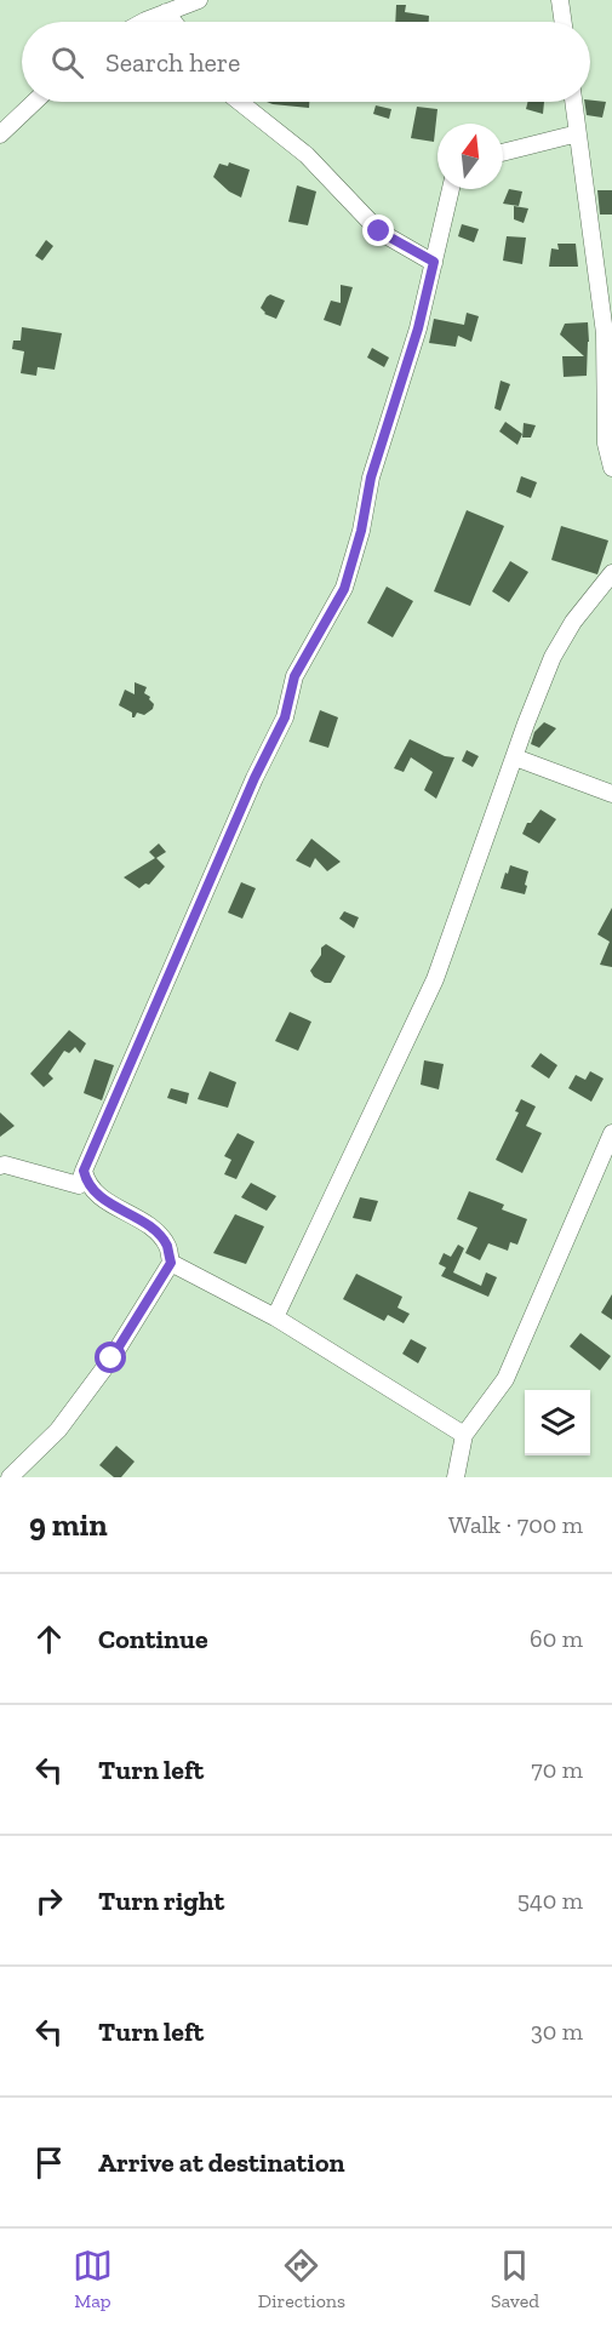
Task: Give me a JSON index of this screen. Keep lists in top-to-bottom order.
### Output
{
  "north": "top",
  "page": {
    "search": "Search here",
    "heading": ["9 min", "Walk · 700 m"],
    "list": [
      ["Continue", "60 m"],
      ["Turn left", "70 m"],
      ["Turn right", "540 m"],
      ["Turn left", "30 m"],
      "Arrive at destination"
    ],
    "nav": ["Map", "Directions", "Saved"]
  }
}
